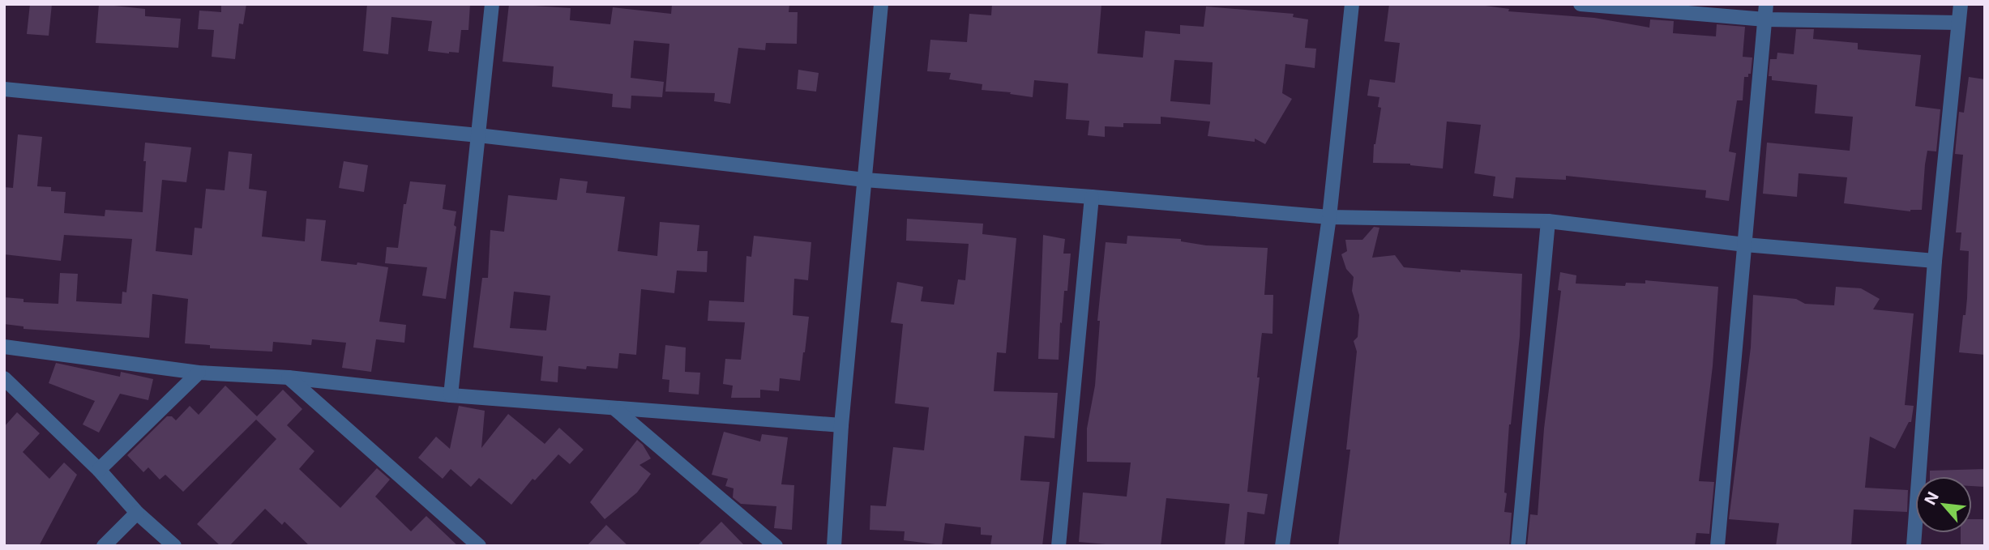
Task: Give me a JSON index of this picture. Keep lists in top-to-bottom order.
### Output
{
  "north": "top left"
}
